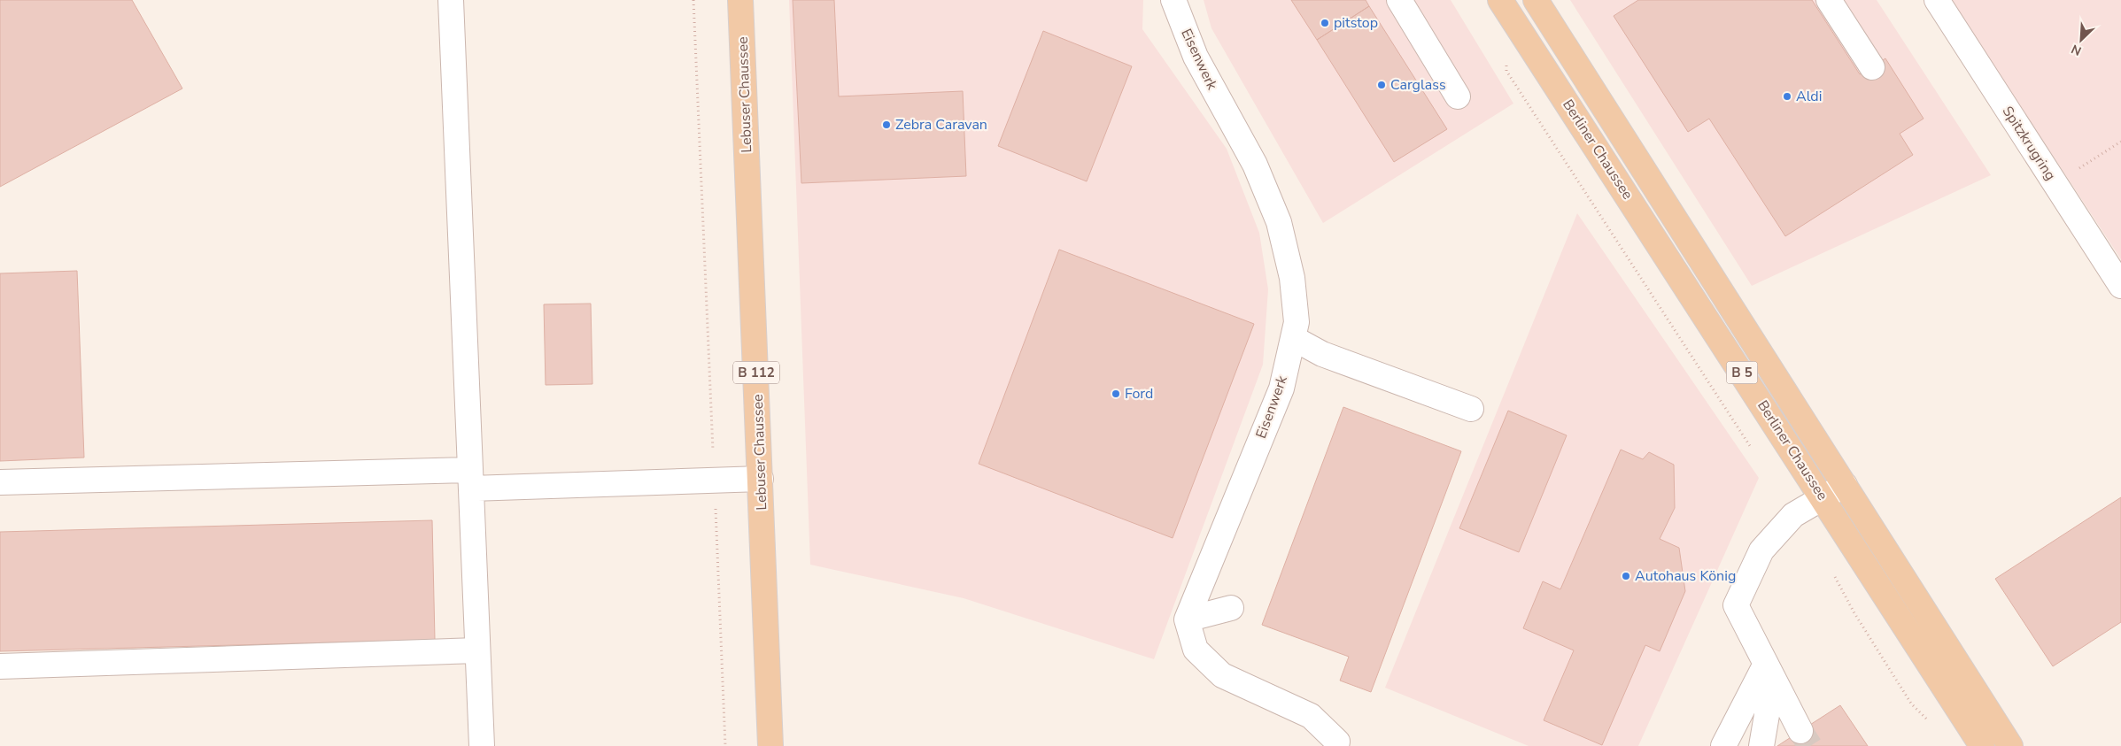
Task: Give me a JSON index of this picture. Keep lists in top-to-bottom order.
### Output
{
  "streets": {
    "main road": [
      "Lebuser Chaussee",
      "Berliner Chaussee",
      "B 112",
      "B 5"
    ],
    "street": ["Eisenwerk", "Spitzkrugring"]
  },
  "places": [
    "pitstop",
    "Carglass",
    "Aldi",
    "Zebra Caravan",
    "Ford",
    "Autohaus König"
  ],
  "north": "bottom left"
}
